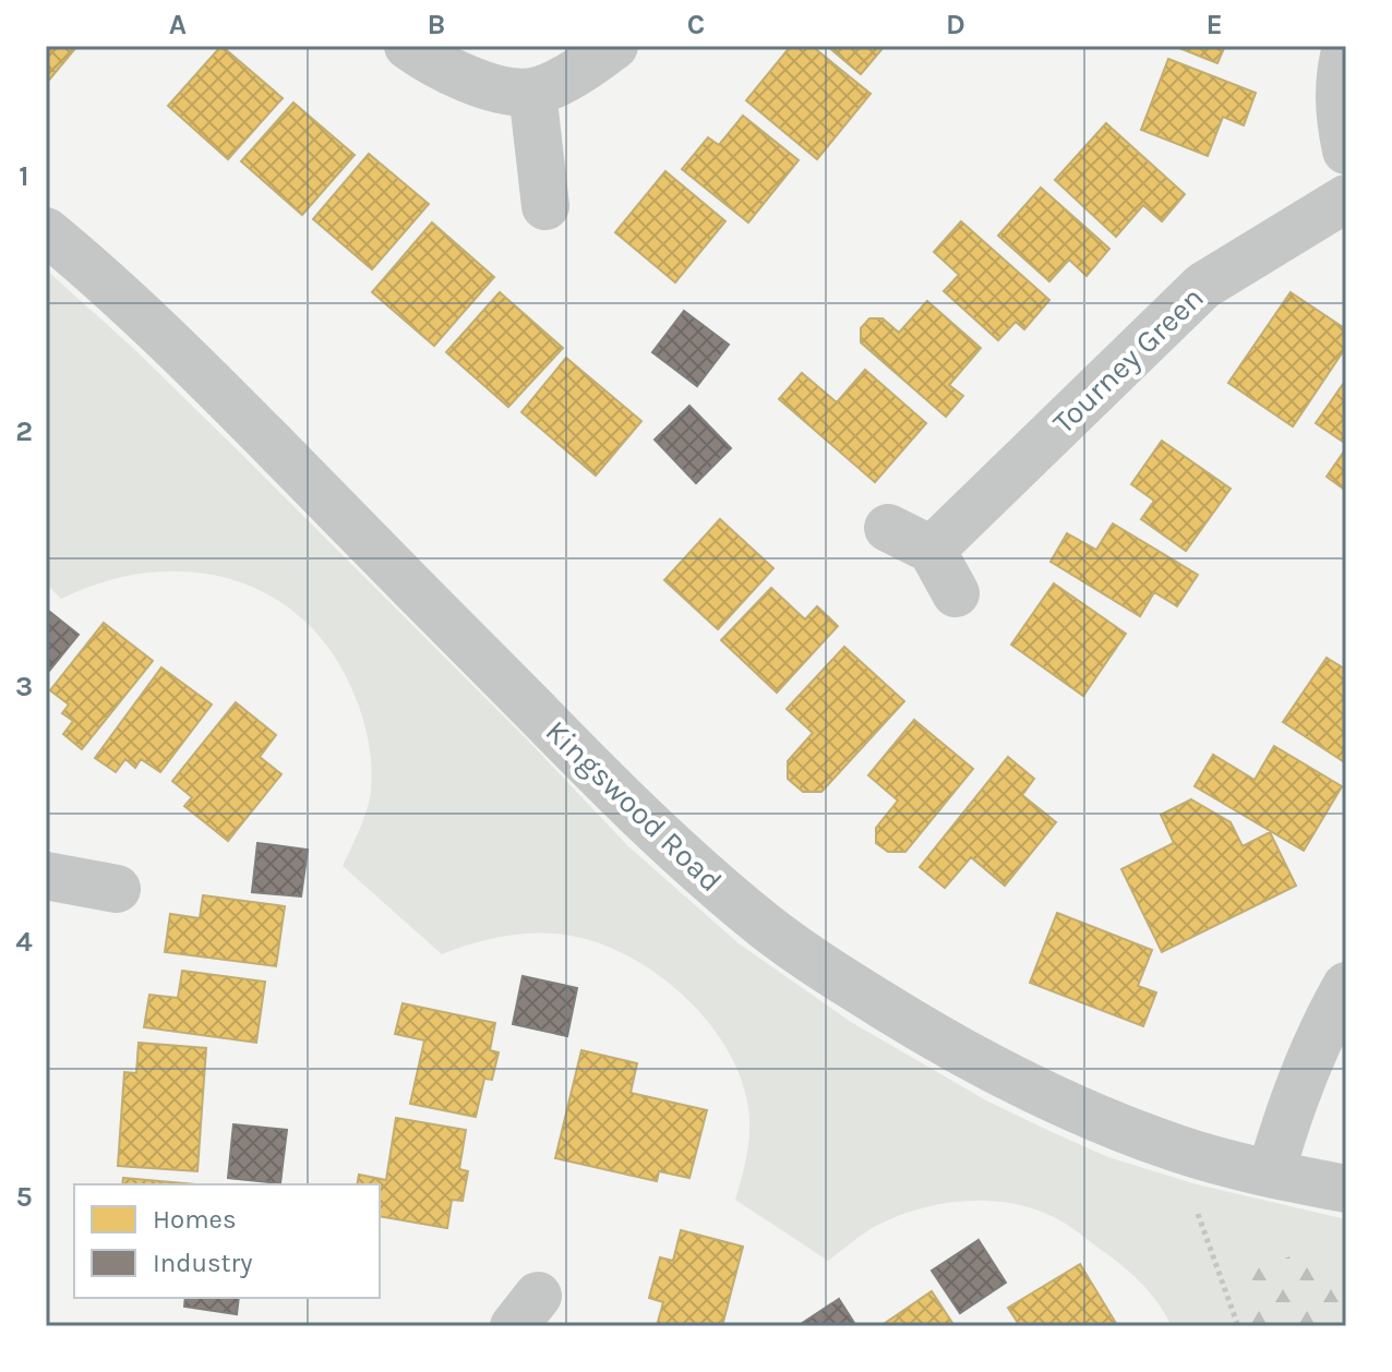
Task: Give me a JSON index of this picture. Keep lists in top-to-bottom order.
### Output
{
  "streets": {
    "street": ["Tourney Green", "Kingswood Road"]
  },
  "legend": ["Homes", "Industry"],
  "grid": {
    "columns": [
      "A",
      "B",
      "C",
      "D",
      "E"
    ],
    "rows": [
      "1",
      "2",
      "3",
      "4",
      "5"
    ]
  }
}
